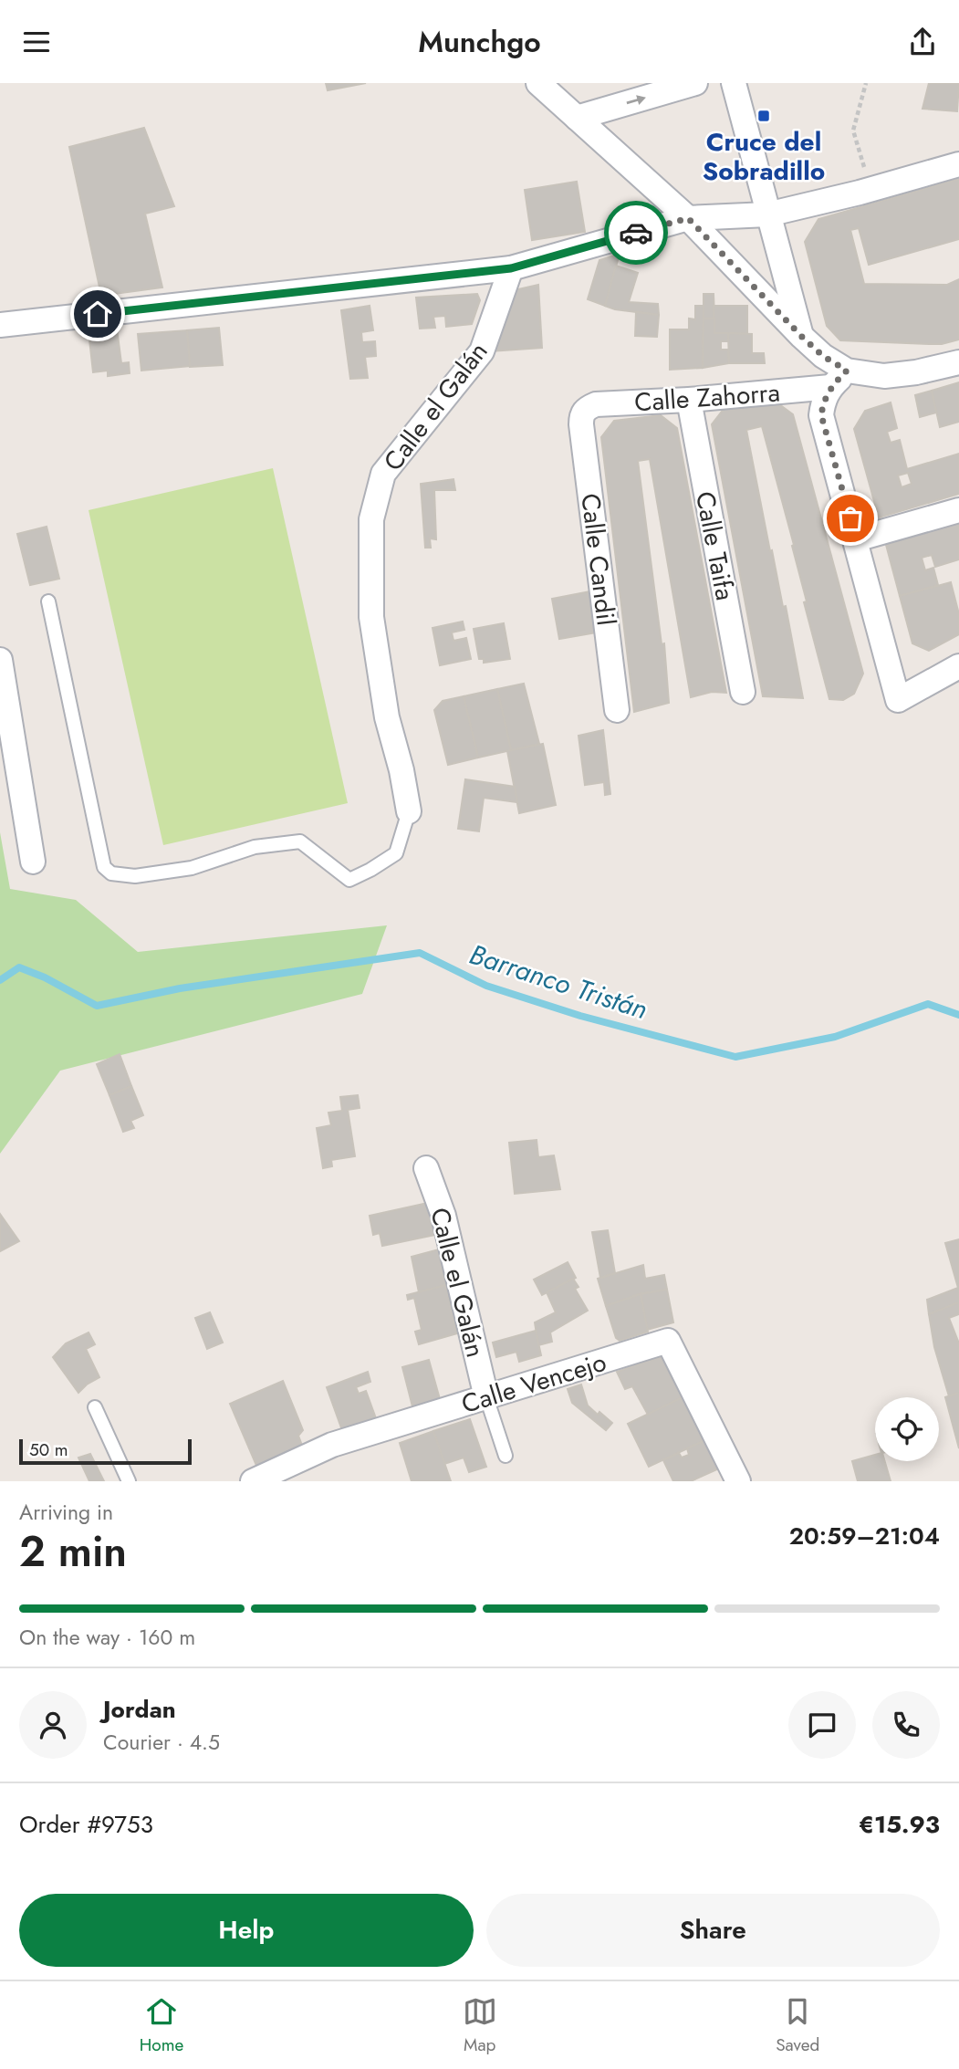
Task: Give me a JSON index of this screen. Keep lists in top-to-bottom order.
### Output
{
  "streets": {
    "street": [
      "Calle Zahorra",
      "Calle el Galán",
      "Calle Taifa",
      "Calle Candil",
      "Calle Vencejo"
    ]
  },
  "crossings": [
    ["Calle Zahorra", "Calle Taifa"],
    ["Calle Zahorra", "Calle Candil"],
    ["Calle el Galán", "Calle Vencejo"]
  ],
  "water": ["Barranco Tristán"],
  "places": {
    "transit": ["Cruce del Sobradillo"]
  },
  "scale_bar": "50 m",
  "page": {
    "header": "Munchgo",
    "scale": "50 m",
    "heading": ["2 min", "Arriving in", "20:59–21:04"],
    "panel": [
      "Jordan",
      "Courier · 4.5",
      "Order #9753",
      "€15.93"
    ],
    "bar": "On the way · 160 m",
    "buttons": ["Help", "Share"],
    "tabs": ["Home", "Map", "Saved"]
  }
}
